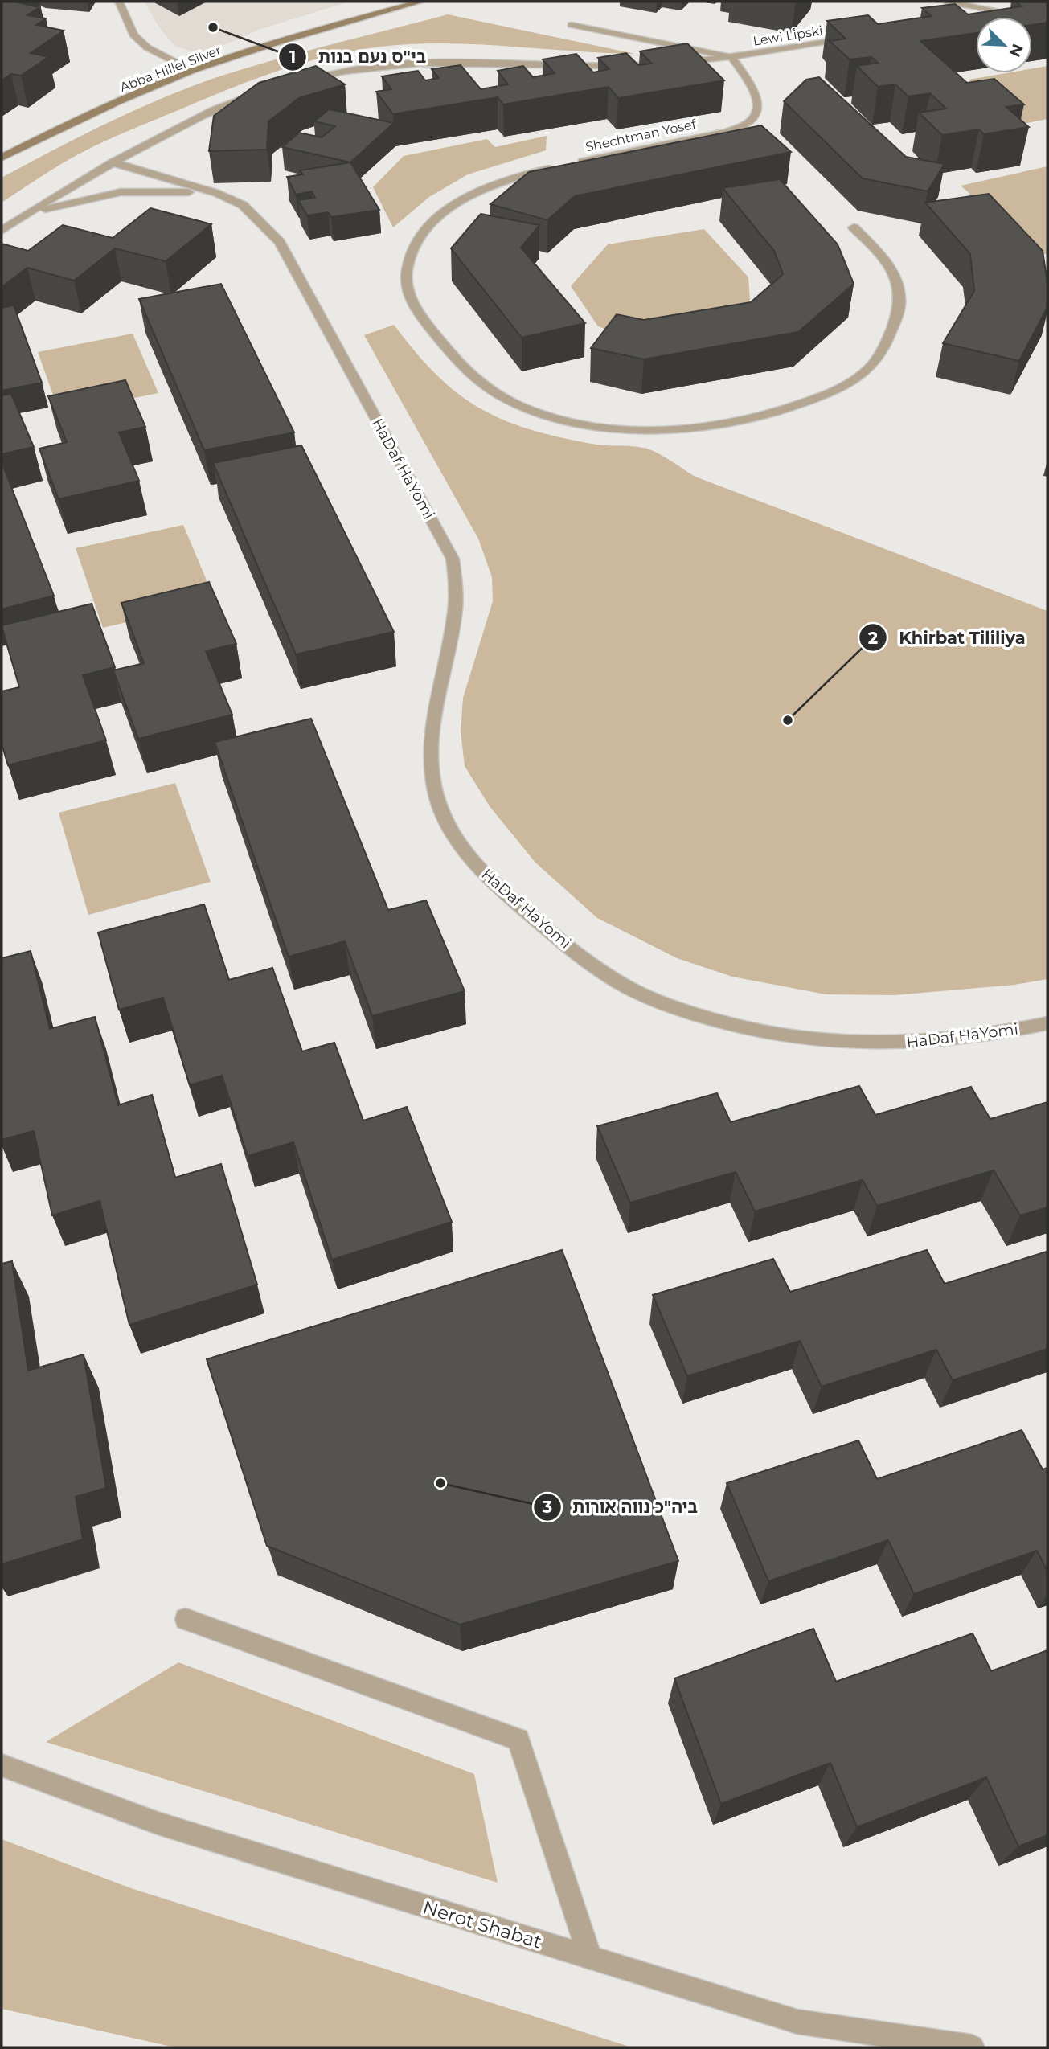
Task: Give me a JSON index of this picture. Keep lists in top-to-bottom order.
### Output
{
  "streets": {
    "street": [
      "Lewi Lipski",
      "Abba Hillel Silver",
      "Shechtman Yosef",
      "HaDaf HaYomi",
      "Nerot Shabat"
    ]
  },
  "crossings": [
    ["Lewi Lipski", "Shechtman Yosef"]
  ],
  "places": ["בי\"ס נעם בנות", "Khirbat Tililiya", "ביה\"כ נווה אורות"],
  "north": "bottom right"
}
